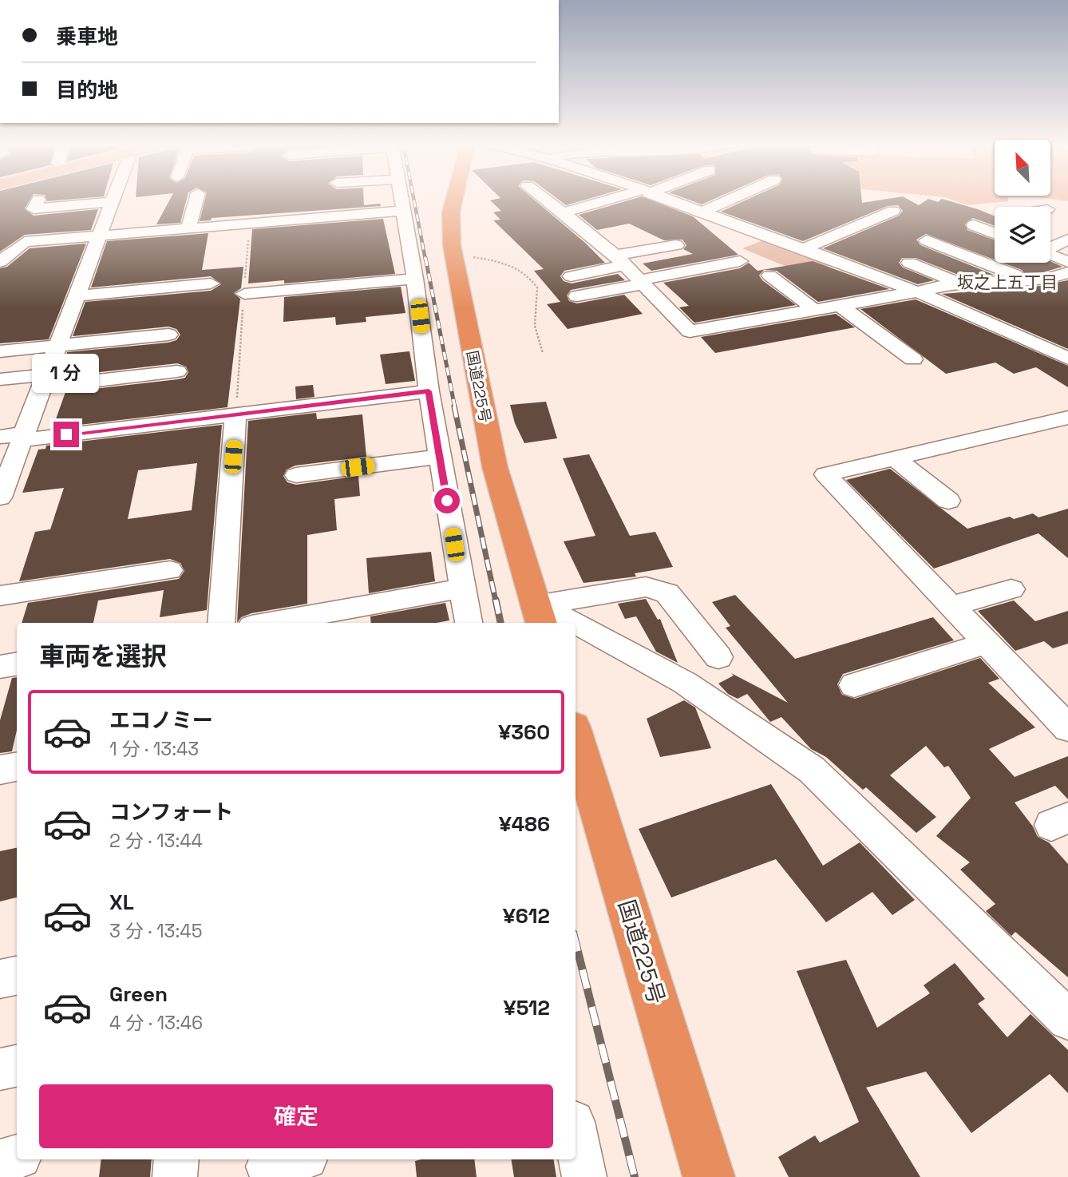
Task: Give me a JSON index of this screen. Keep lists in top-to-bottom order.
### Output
{
  "streets": {
    "highway": ["国道225号"]
  },
  "districts": ["坂之上五丁目"],
  "north": "top left",
  "page": {
    "banner": ["乗車地", "目的地"],
    "bubble": "1 分",
    "heading": "車両を選択",
    "list": [
      {
        "name": "エコノミー",
        "note": "1 分 · 13:43",
        "value": "¥360"
      },
      {
        "name": "コンフォート",
        "note": "2 分 · 13:44",
        "value": "¥486"
      },
      {
        "name": "XL",
        "note": "3 分 · 13:45",
        "value": "¥612"
      },
      {
        "name": "Green",
        "note": "4 分 · 13:46",
        "value": "¥512"
      }
    ],
    "buttons": "確定"
  }
}
